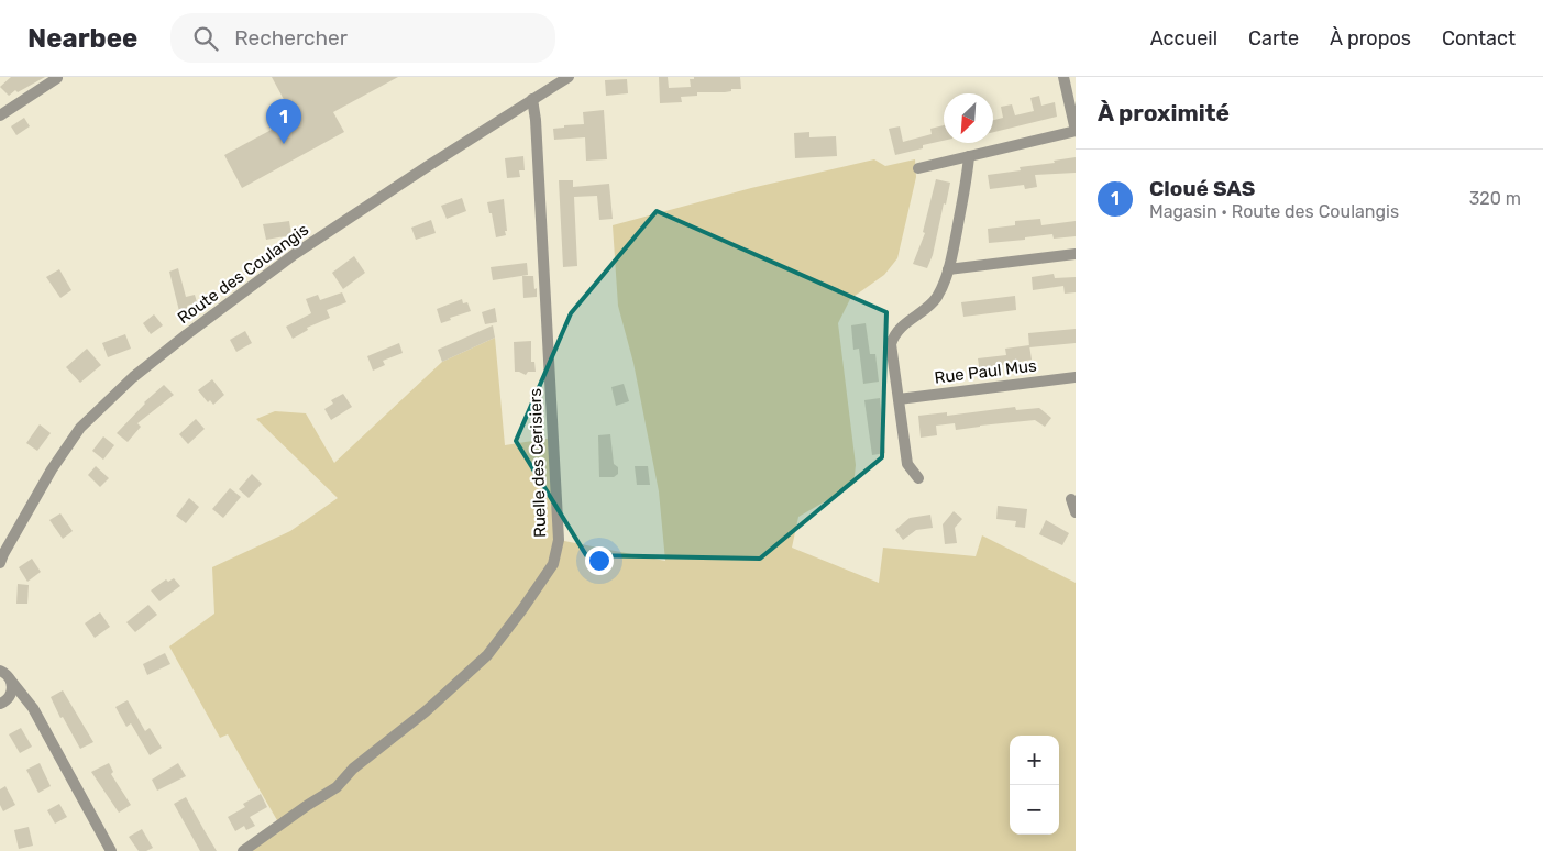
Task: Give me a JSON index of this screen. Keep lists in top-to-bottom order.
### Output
{
  "streets": {
    "street": ["Route des Coulangis", "Rue Paul Mus", "Ruelle des Cerisiers"]
  },
  "crossings": [
    ["Route des Coulangis", "Ruelle des Cerisiers"]
  ],
  "north": "bottom left",
  "page": {
    "header": "Nearbee",
    "search": "Rechercher",
    "nav": [
      "Accueil",
      "Carte",
      "À propos",
      "Contact"
    ],
    "heading": "À proximité",
    "pins": "1",
    "list": [
      {
        "mark": "1",
        "name": "Cloué SAS",
        "note": "Magasin · Route des Coulangis",
        "value": "320 m"
      }
    ],
    "map_buttons": ["+", "−"]
  }
}
